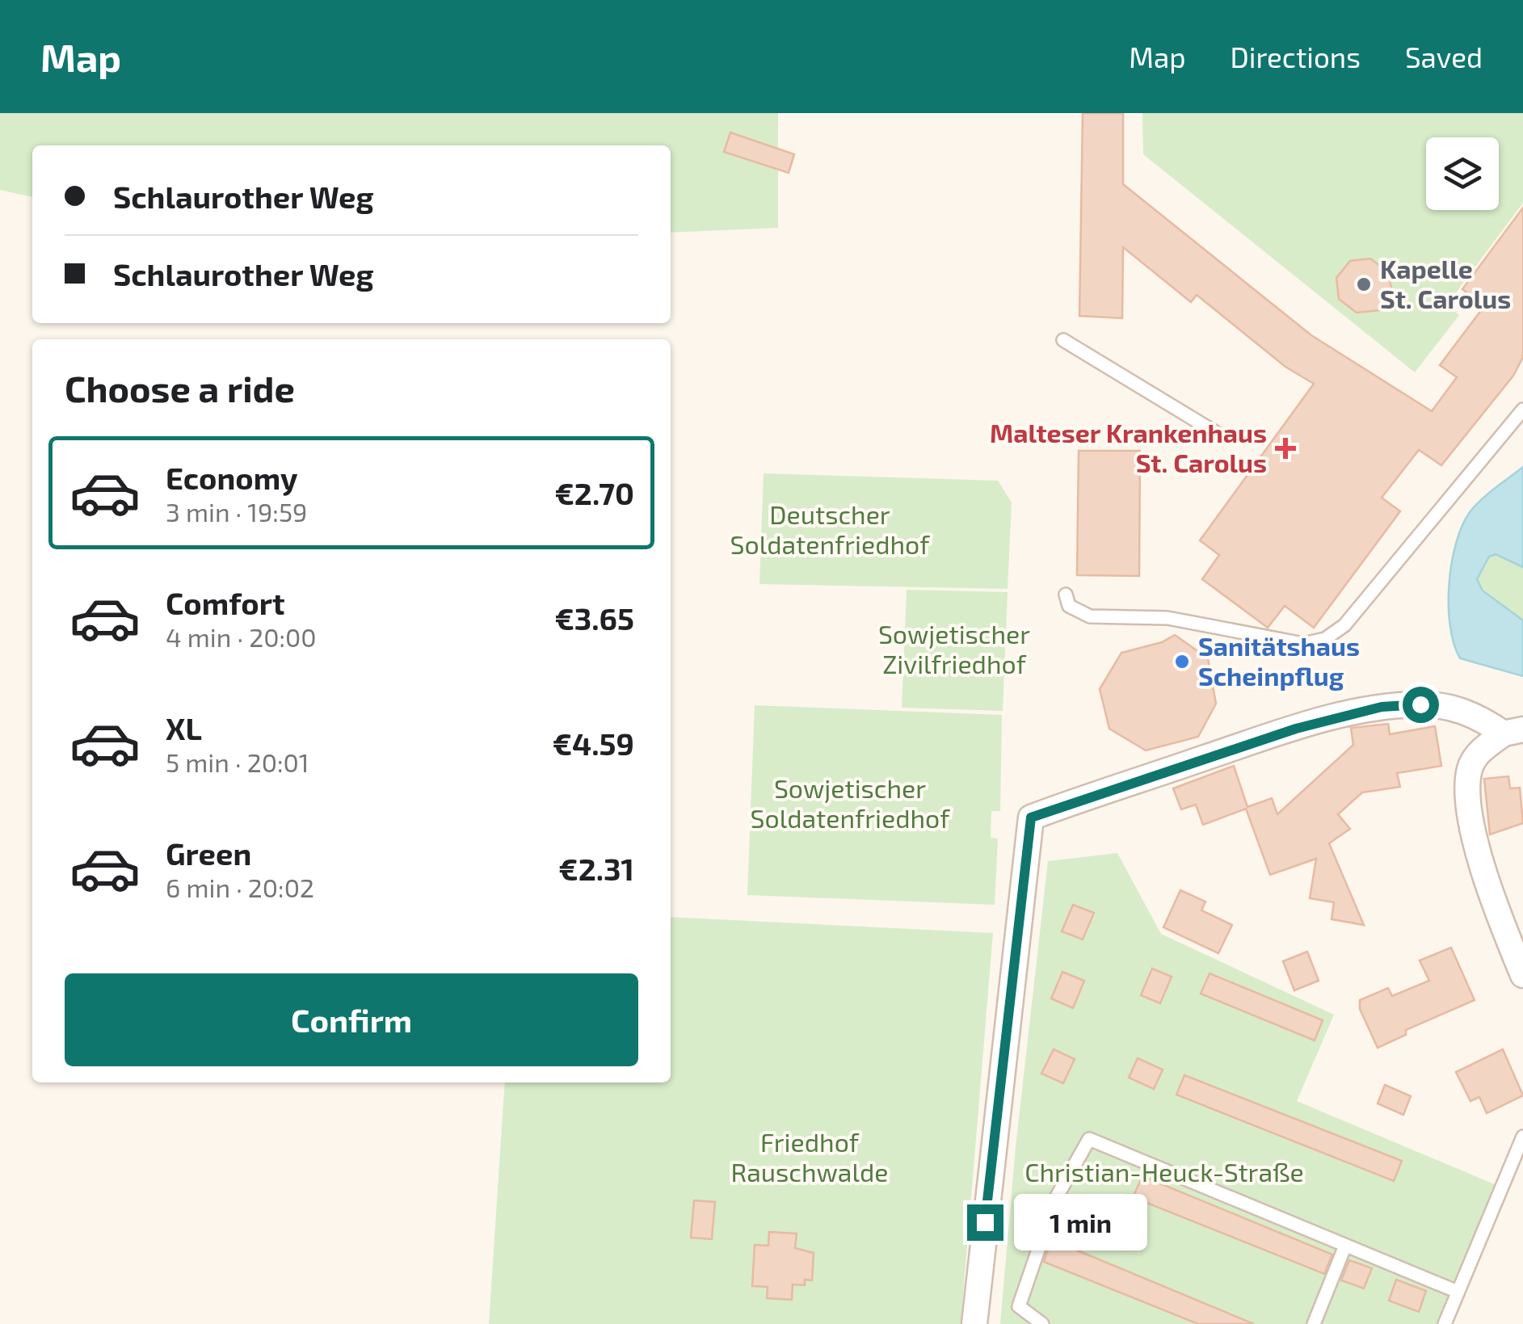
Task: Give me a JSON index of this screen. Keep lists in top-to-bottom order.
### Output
{
  "parks": [
    "Deutscher Soldatenfriedhof",
    "Sowjetischer Zivilfriedhof",
    "Sowjetischer Soldatenfriedhof",
    "Friedhof Rauschwalde",
    "Christian-Heuck-Straße"
  ],
  "places": {
    "other": ["Kapelle St. Carolus", "Sanitätshaus Scheinpflug"],
    "health": ["Malteser Krankenhaus St. Carolus"]
  },
  "page": {
    "header": "Map",
    "nav": ["Map", "Directions", "Saved"],
    "banner": ["Schlaurother Weg", "Schlaurother Weg"],
    "heading": "Choose a ride",
    "list": [
      {
        "name": "Economy",
        "note": "3 min · 19:59",
        "value": "€2.70"
      },
      {
        "name": "Comfort",
        "note": "4 min · 20:00",
        "value": "€3.65"
      },
      {
        "name": "XL",
        "note": "5 min · 20:01",
        "value": "€4.59"
      },
      {
        "name": "Green",
        "note": "6 min · 20:02",
        "value": "€2.31"
      }
    ],
    "buttons": "Confirm",
    "bubble": "1 min"
  }
}
